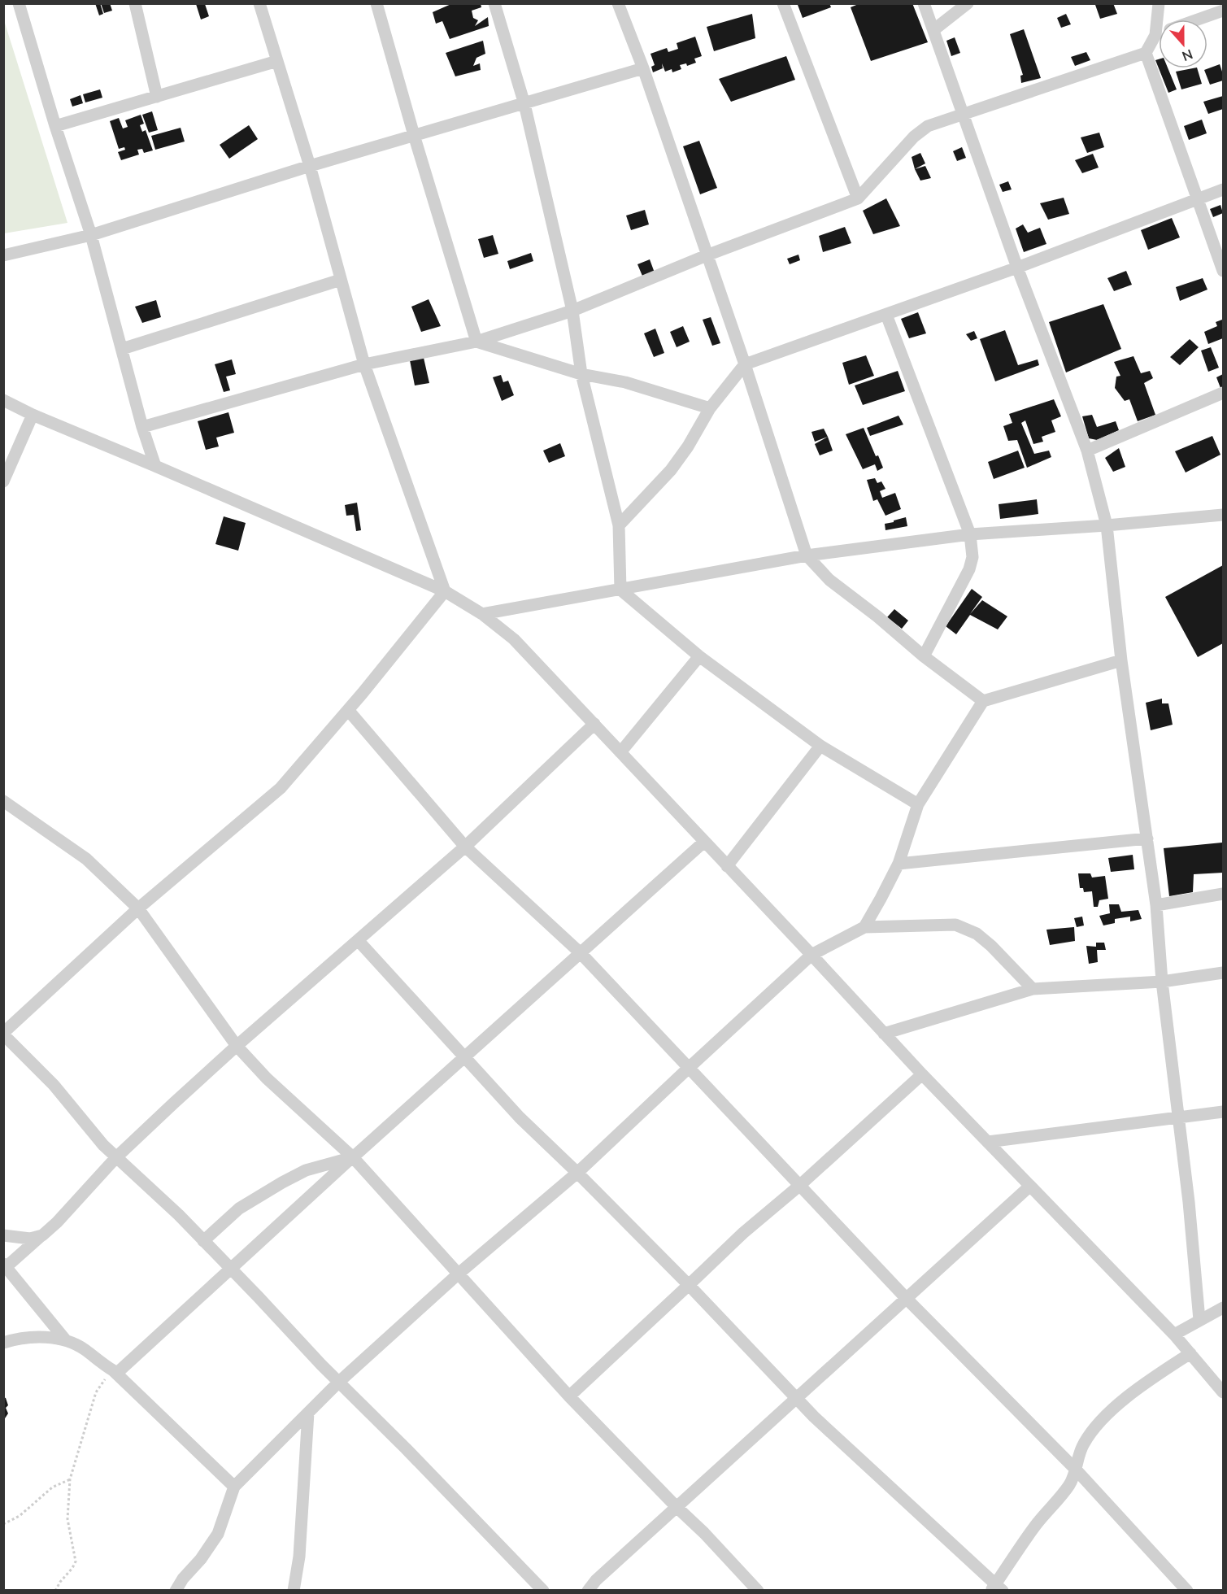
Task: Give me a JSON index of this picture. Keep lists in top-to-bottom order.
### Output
{
  "north": "bottom"
}
